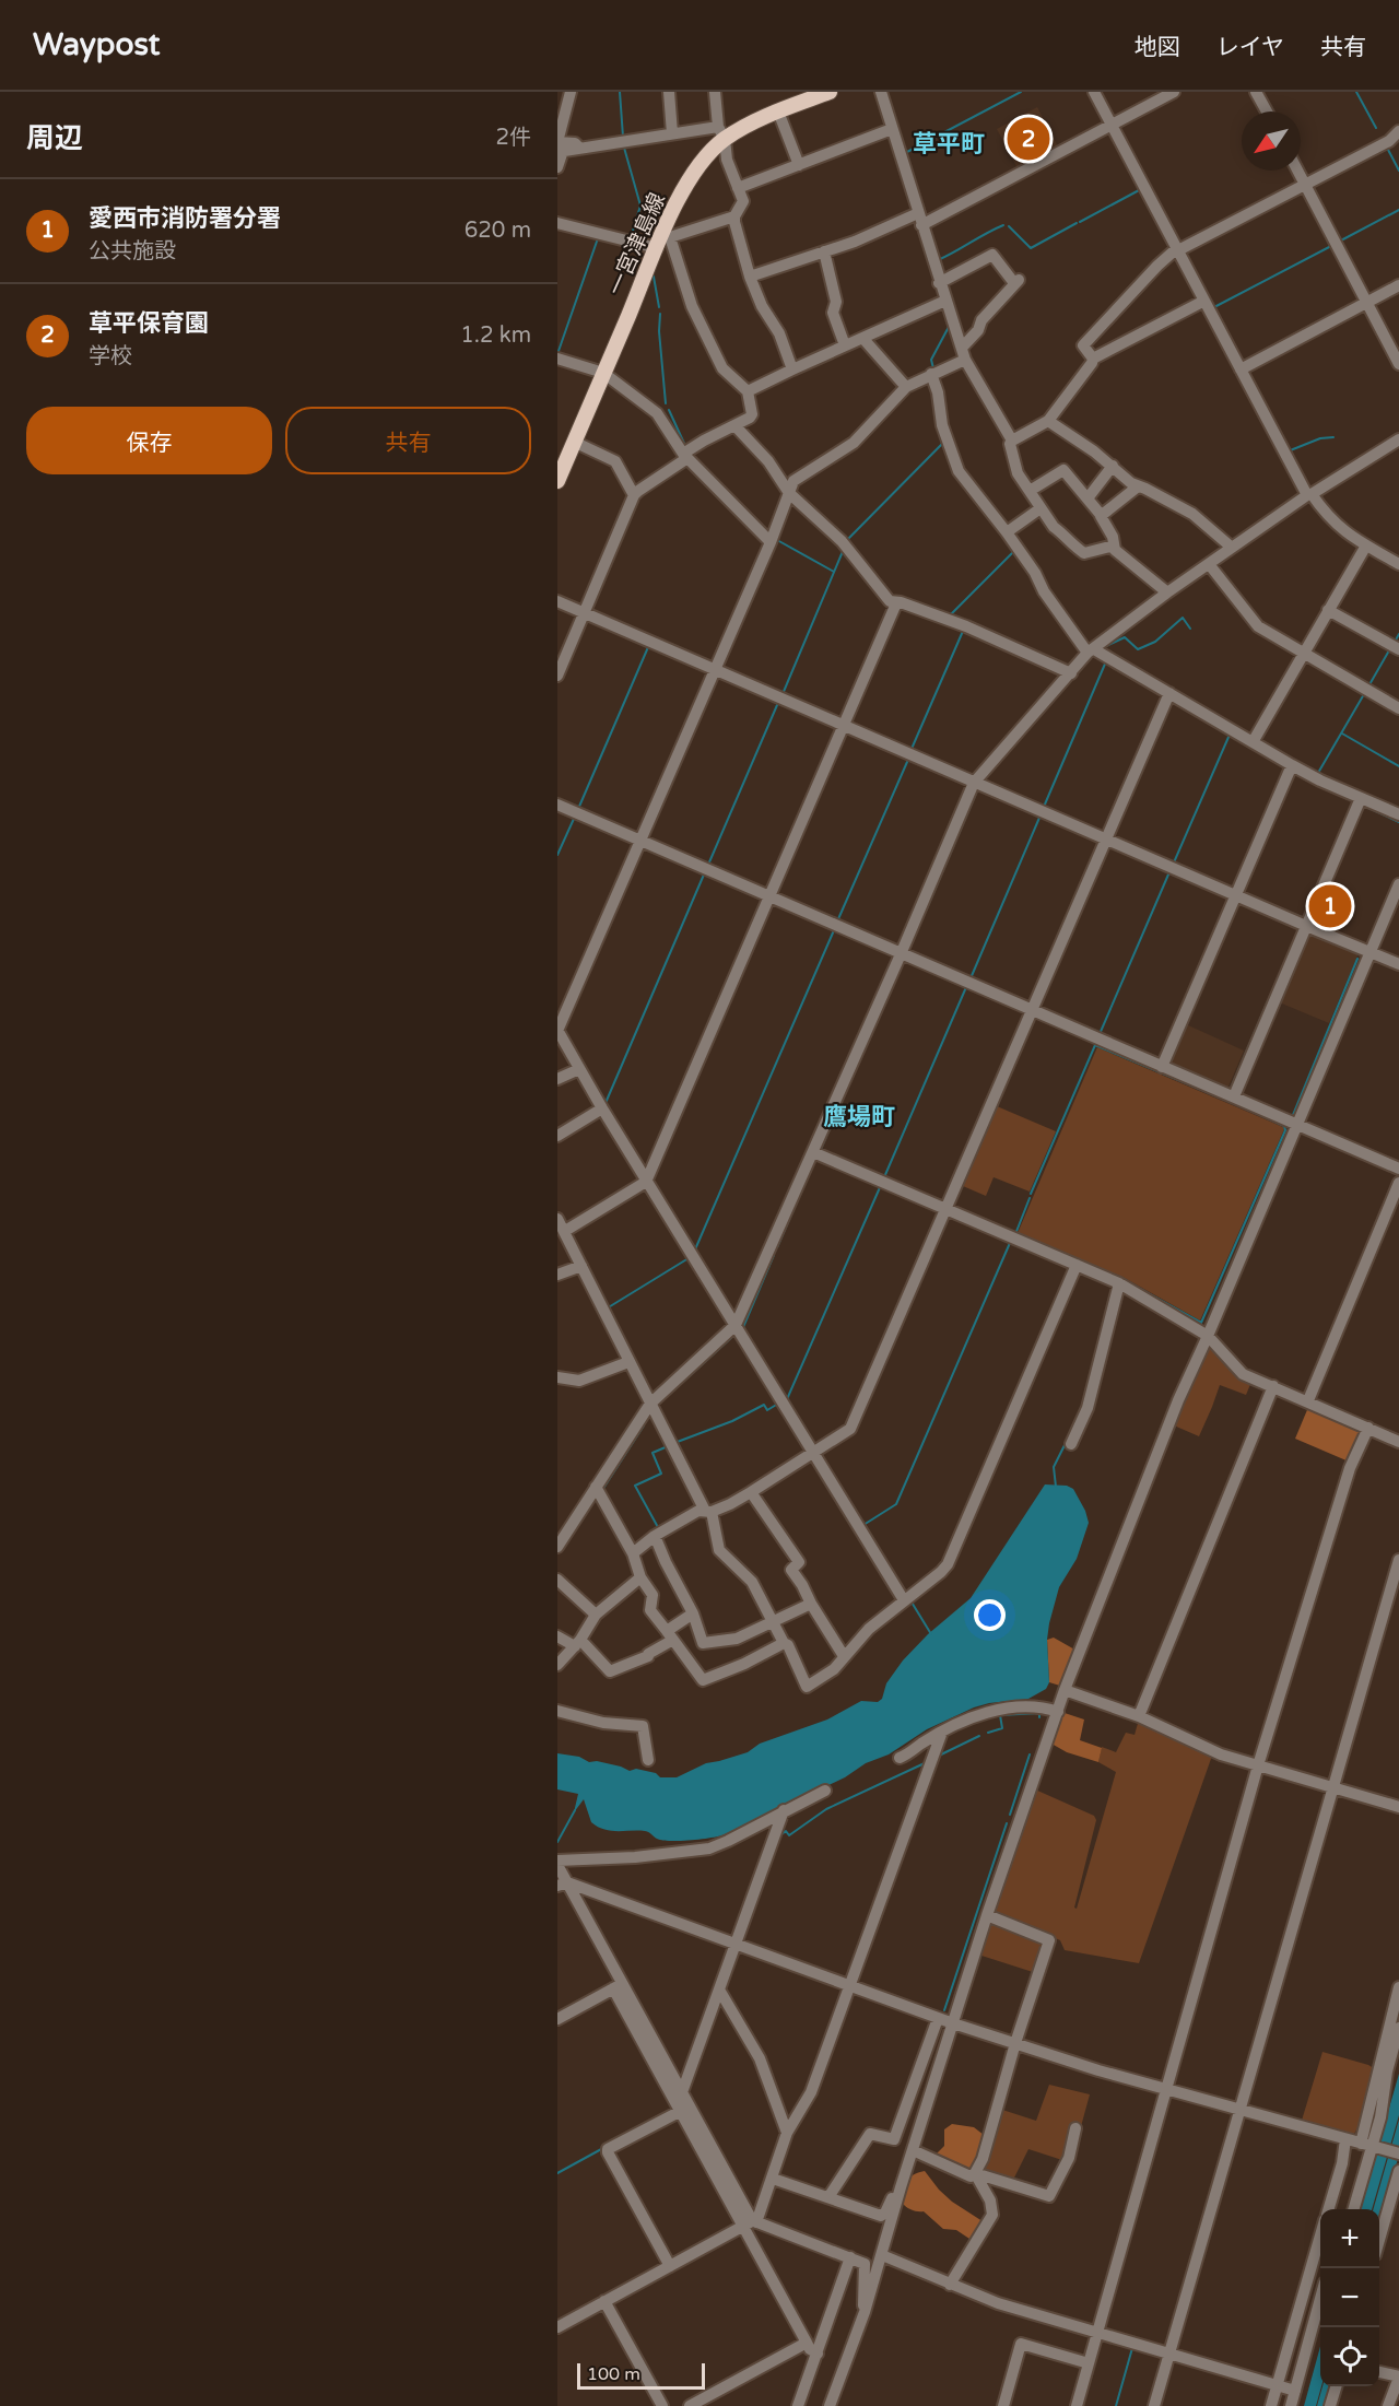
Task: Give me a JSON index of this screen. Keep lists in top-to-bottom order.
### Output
{
  "streets": {
    "main road": ["一宮津島線"]
  },
  "districts": ["草平町", "鷹場町"],
  "scale_bar": "100 m",
  "north": "bottom left",
  "page": {
    "header": "Waypost",
    "nav": ["地図", "レイヤ", "共有"],
    "heading": ["周辺", "2件"],
    "pins": ["2", "1"],
    "list": [
      {
        "mark": "1",
        "name": "愛西市消防署分署",
        "note": "公共施設",
        "value": "620 m"
      },
      {
        "mark": "2",
        "name": "草平保育園",
        "note": "学校",
        "value": "1.2 km"
      }
    ],
    "buttons": ["保存", "共有"],
    "map_buttons": ["+", "−"],
    "scale": "100 m"
  }
}
